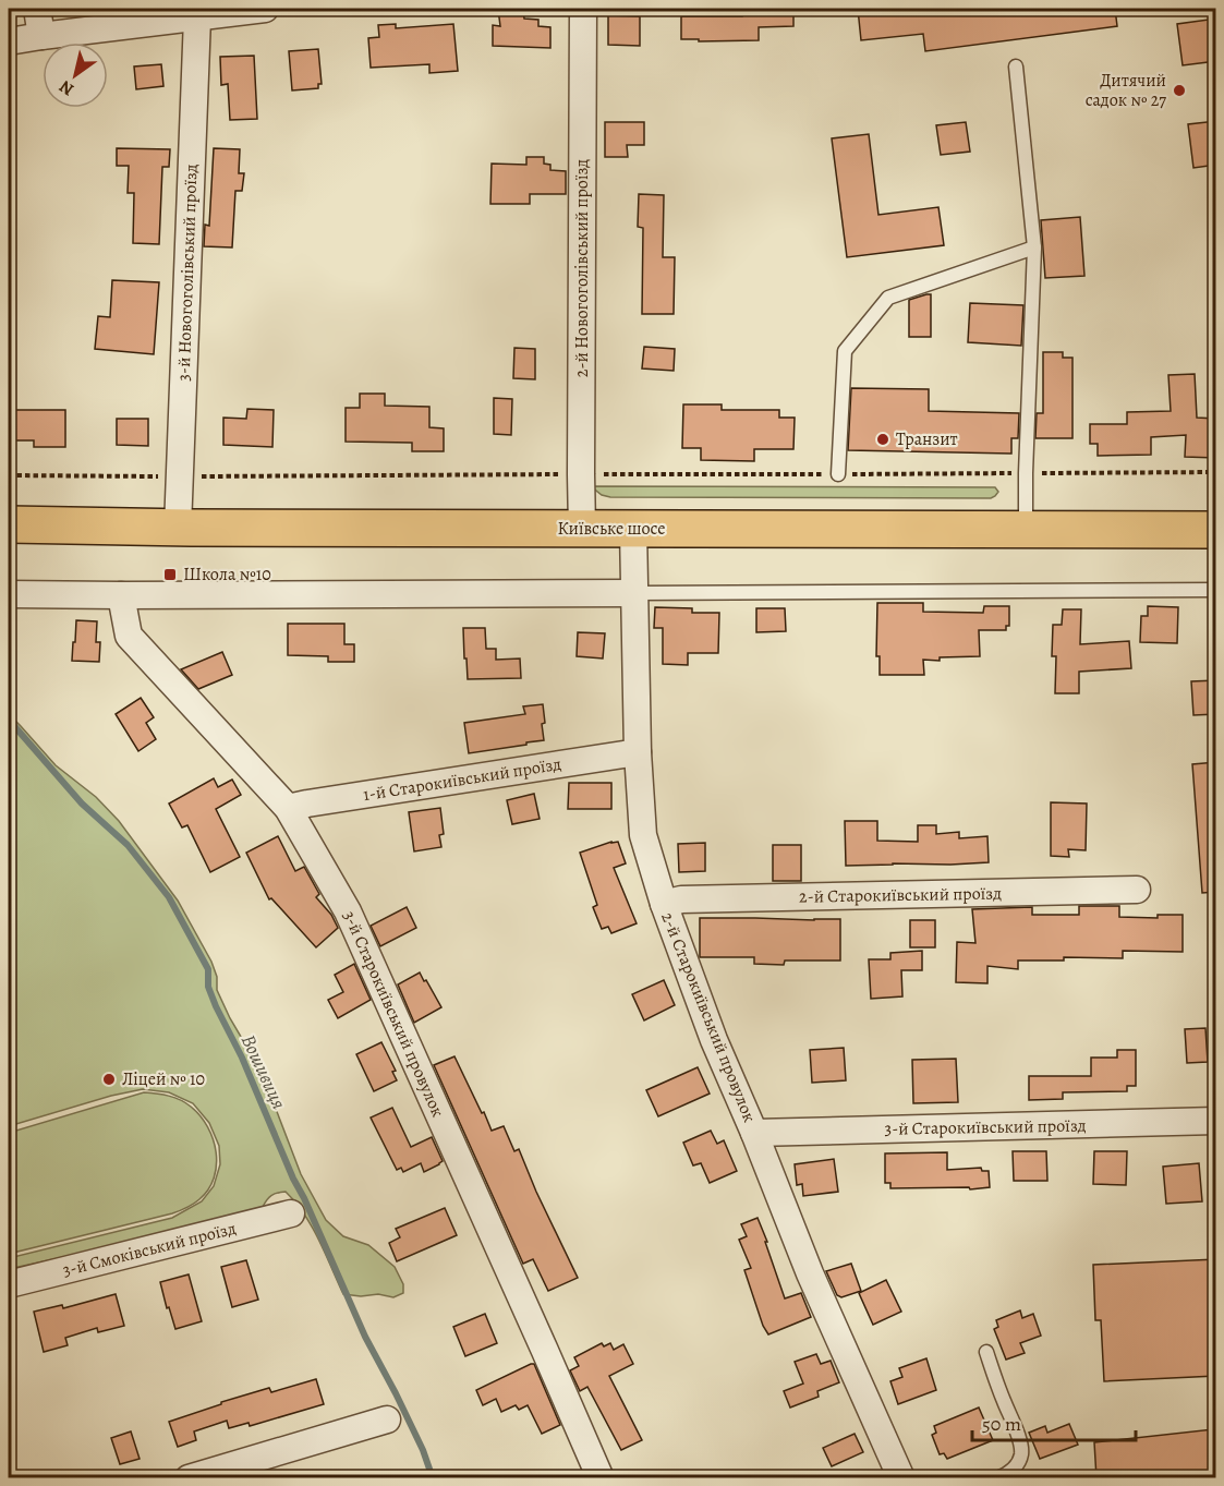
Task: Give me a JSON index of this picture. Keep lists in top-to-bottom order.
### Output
{
  "streets": {
    "main road": ["Київське шосе"],
    "street": [
      "2-й Новогоголівський проїзд",
      "3-й Новогоголівський проїзд",
      "1-й Старокиївський проїзд",
      "2-й Старокиївський проїзд",
      "3-й Старокиївський провулок",
      "2-й Старокиївський провулок",
      "3-й Старокиївський проїзд",
      "3-й Смоківський проїзд"
    ]
  },
  "crossings": [
    ["2-й Новогоголівський проїзд", "Київське шосе"],
    ["3-й Новогоголівський проїзд", "Київське шосе"],
    ["Київське шосе", "2-й Старокиївський провулок"],
    ["1-й Старокиївський проїзд", "3-й Старокиївський провулок"],
    ["1-й Старокиївський проїзд", "2-й Старокиївський провулок"],
    ["2-й Старокиївський проїзд", "2-й Старокиївський провулок"],
    ["2-й Старокиївський провулок", "3-й Старокиївський проїзд"]
  ],
  "water": ["Вошивиця"],
  "places": {
    "other": ["Дитячий садок № 27", "Транзит", "Ліцей № 10"],
    "transit": ["Школа №10"]
  },
  "scale_bar": "50 m",
  "north": "bottom left"
}
